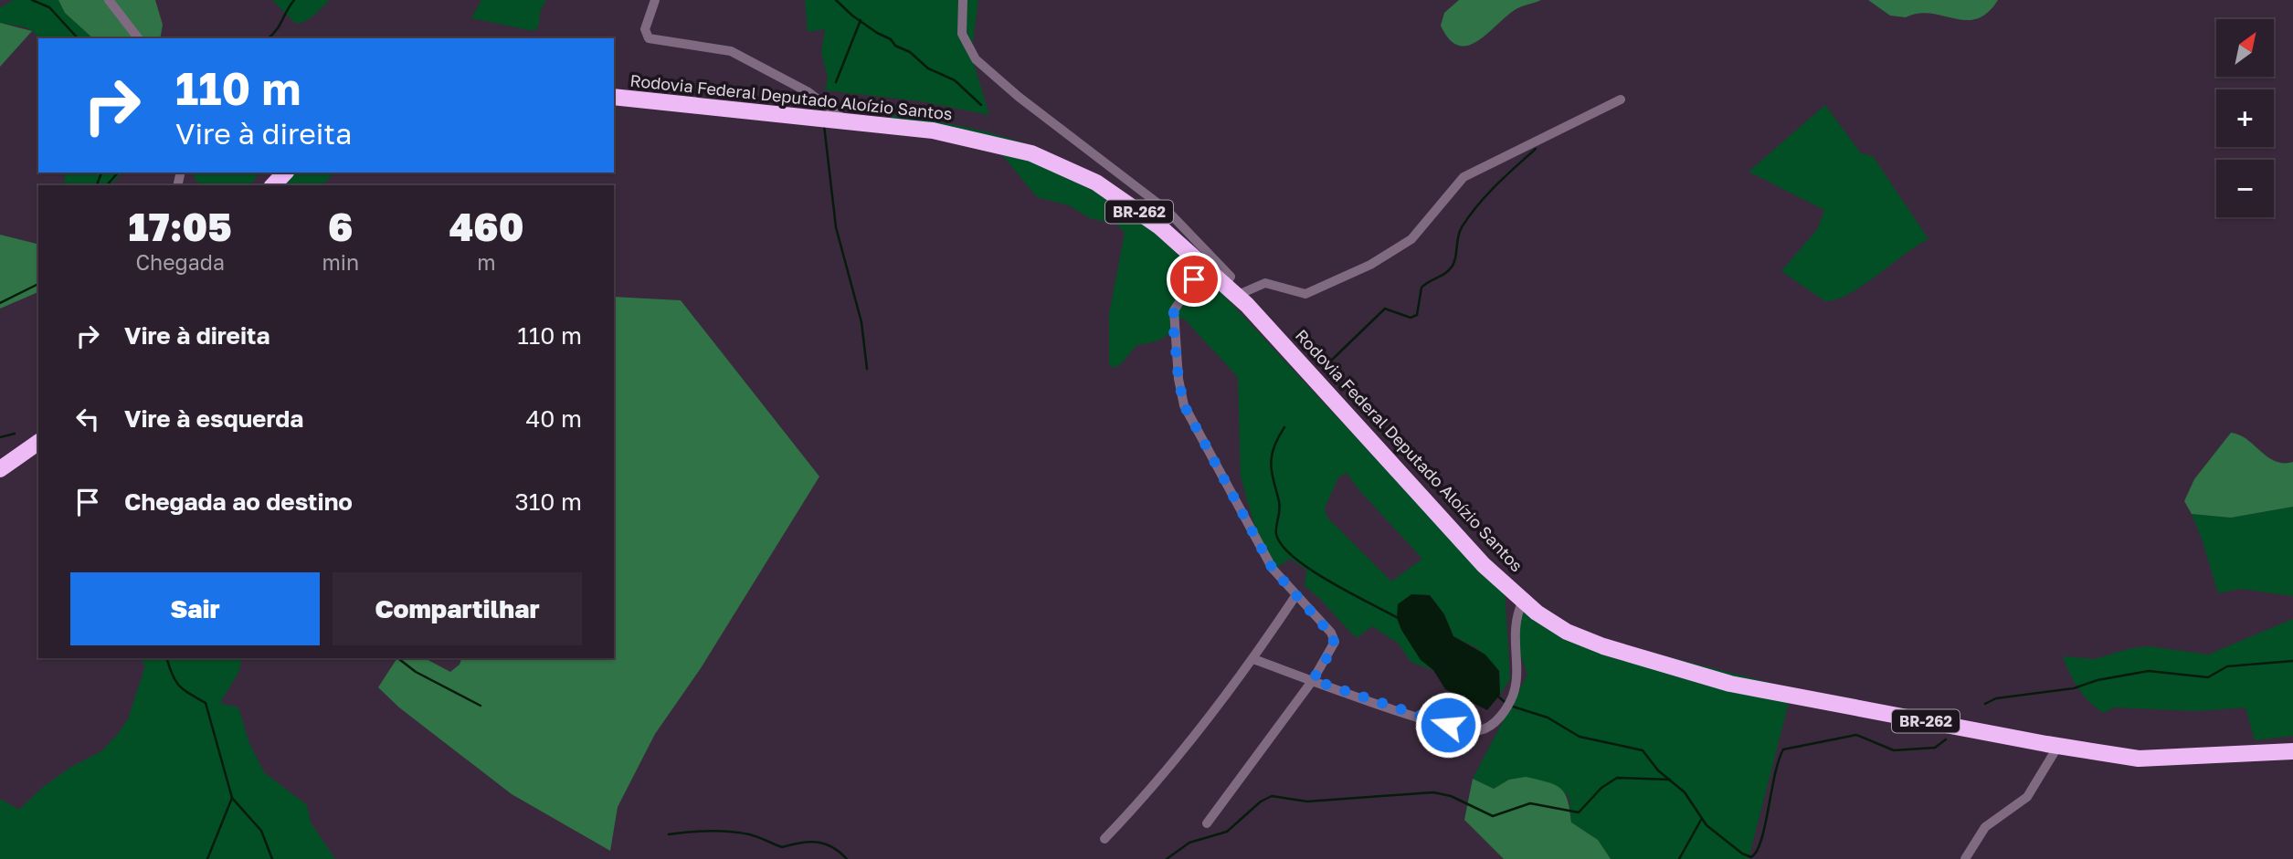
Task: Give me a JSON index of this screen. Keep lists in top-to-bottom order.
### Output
{
  "streets": {
    "highway": ["Rodovia Federal Deputado Aloízio Santos", "BR-262"]
  },
  "north": "top right",
  "page": {
    "map_buttons": ["+", "−"],
    "turn": ["110 m", "Vire à direita"],
    "eta": [
      "17:05",
      "Chegada",
      "6",
      "min",
      "460",
      "m"
    ],
    "list": [
      {
        "name": "Vire à direita",
        "value": "110 m"
      },
      {
        "name": "Vire à esquerda",
        "value": "40 m"
      },
      {
        "name": "Chegada ao destino",
        "value": "310 m"
      }
    ],
    "buttons": ["Sair", "Compartilhar"]
  }
}
